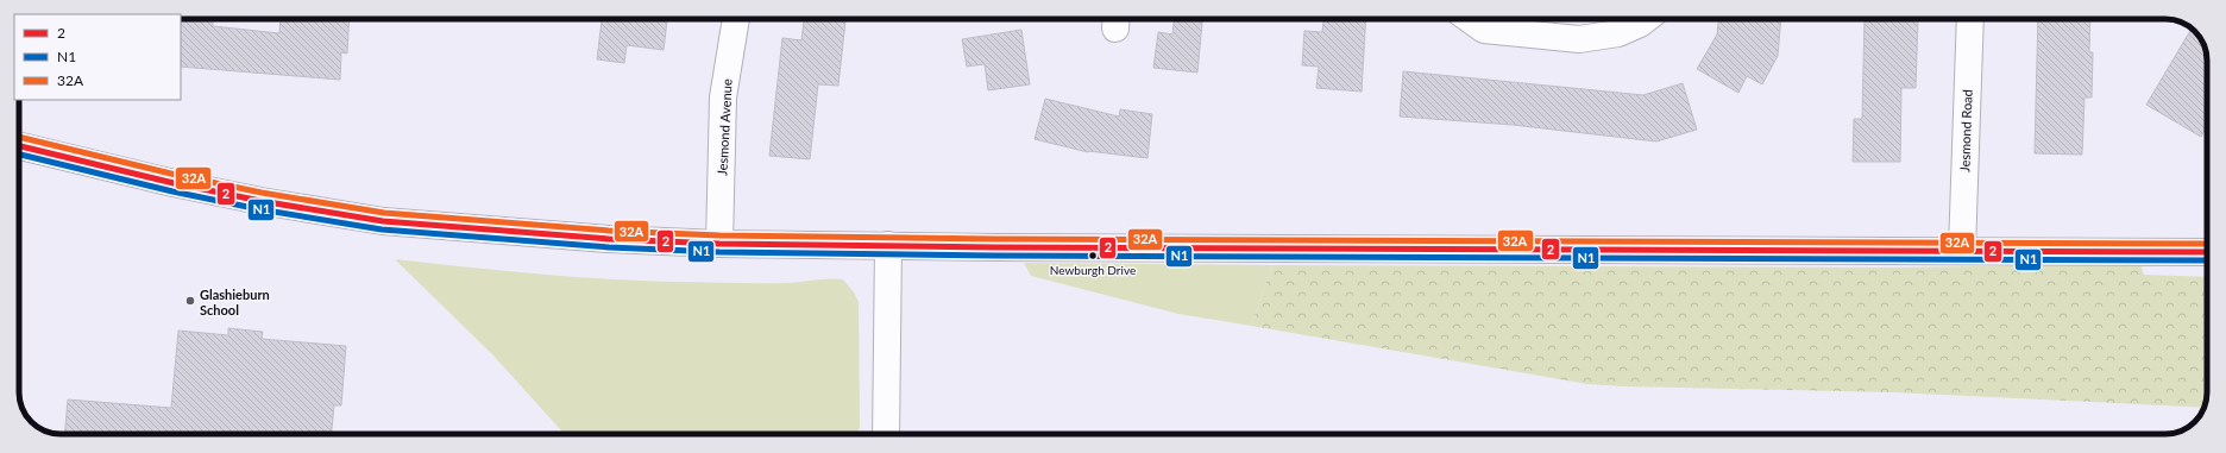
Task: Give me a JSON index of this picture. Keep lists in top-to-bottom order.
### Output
{
  "streets": {
    "street": ["Jesmond Avenue", "Jesmond Road"]
  },
  "places": ["Newburgh Drive", "Glashieburn School"],
  "lines": ["transit line 32A", "transit line 2", "transit line N1"],
  "legend": ["2", "N1", "32A"]
}
